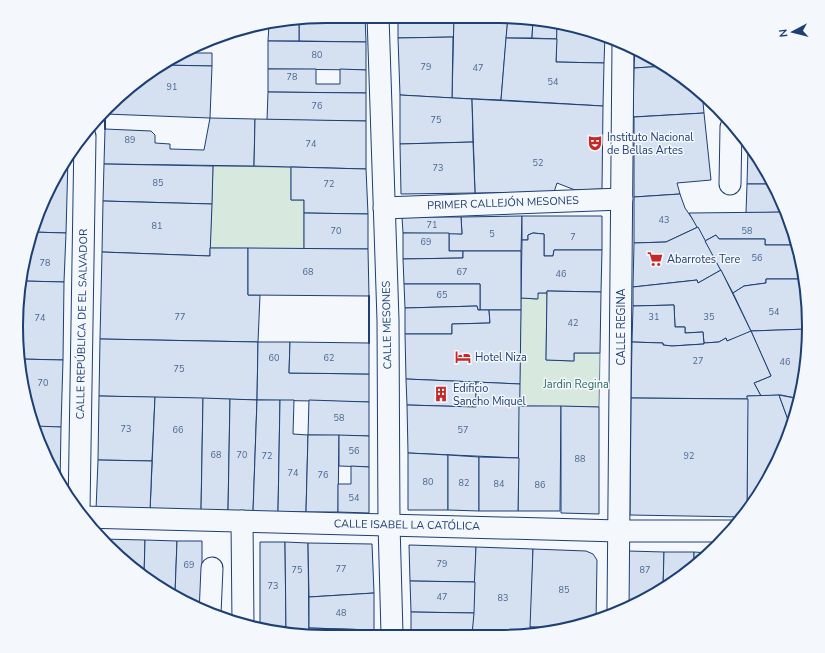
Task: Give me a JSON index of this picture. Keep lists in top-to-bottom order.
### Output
{
  "streets": {
    "street": [
      "PRIMER CALLEJÓN MESONES",
      "CALLE REPÚBLICA DE EL SALVADOR",
      "CALLE MESONES",
      "CALLE REGINA",
      "CALLE ISABEL LA CATÓLICA"
    ]
  },
  "crossings": [
    ["PRIMER CALLEJÓN MESONES", "CALLE MESONES"],
    ["PRIMER CALLEJÓN MESONES", "CALLE REGINA"],
    ["CALLE MESONES", "CALLE ISABEL LA CATÓLICA"],
    ["CALLE REGINA", "CALLE ISABEL LA CATÓLICA"]
  ],
  "parks": ["Jardin Regina"],
  "places": {
    "theatre": ["Instituto Nacional de Bellas Artes"],
    "supermarket": ["Abarrotes Tere"],
    "hotel": ["Hotel Niza"],
    "building": ["Edificio Sancho Miquel"]
  },
  "house_numbers": [
    "80",
    "79",
    "47",
    "78",
    "54",
    "91",
    "76",
    "75",
    "89",
    "74",
    "52",
    "73",
    "85",
    "72",
    "43",
    "71",
    "81",
    "70",
    "58",
    "5",
    "7",
    "69",
    "56",
    "78",
    "68",
    "67",
    "46",
    "65",
    "54",
    "77",
    "31",
    "35",
    "74",
    "42",
    "60",
    "62",
    "27",
    "46",
    "75",
    "70",
    "58",
    "73",
    "66",
    "57",
    "56",
    "68",
    "70",
    "72",
    "92",
    "88",
    "74",
    "76",
    "80",
    "82",
    "84",
    "86",
    "54",
    "79",
    "69",
    "77",
    "75",
    "87",
    "73",
    "85",
    "47",
    "83",
    "48"
  ],
  "north": "left"
}
